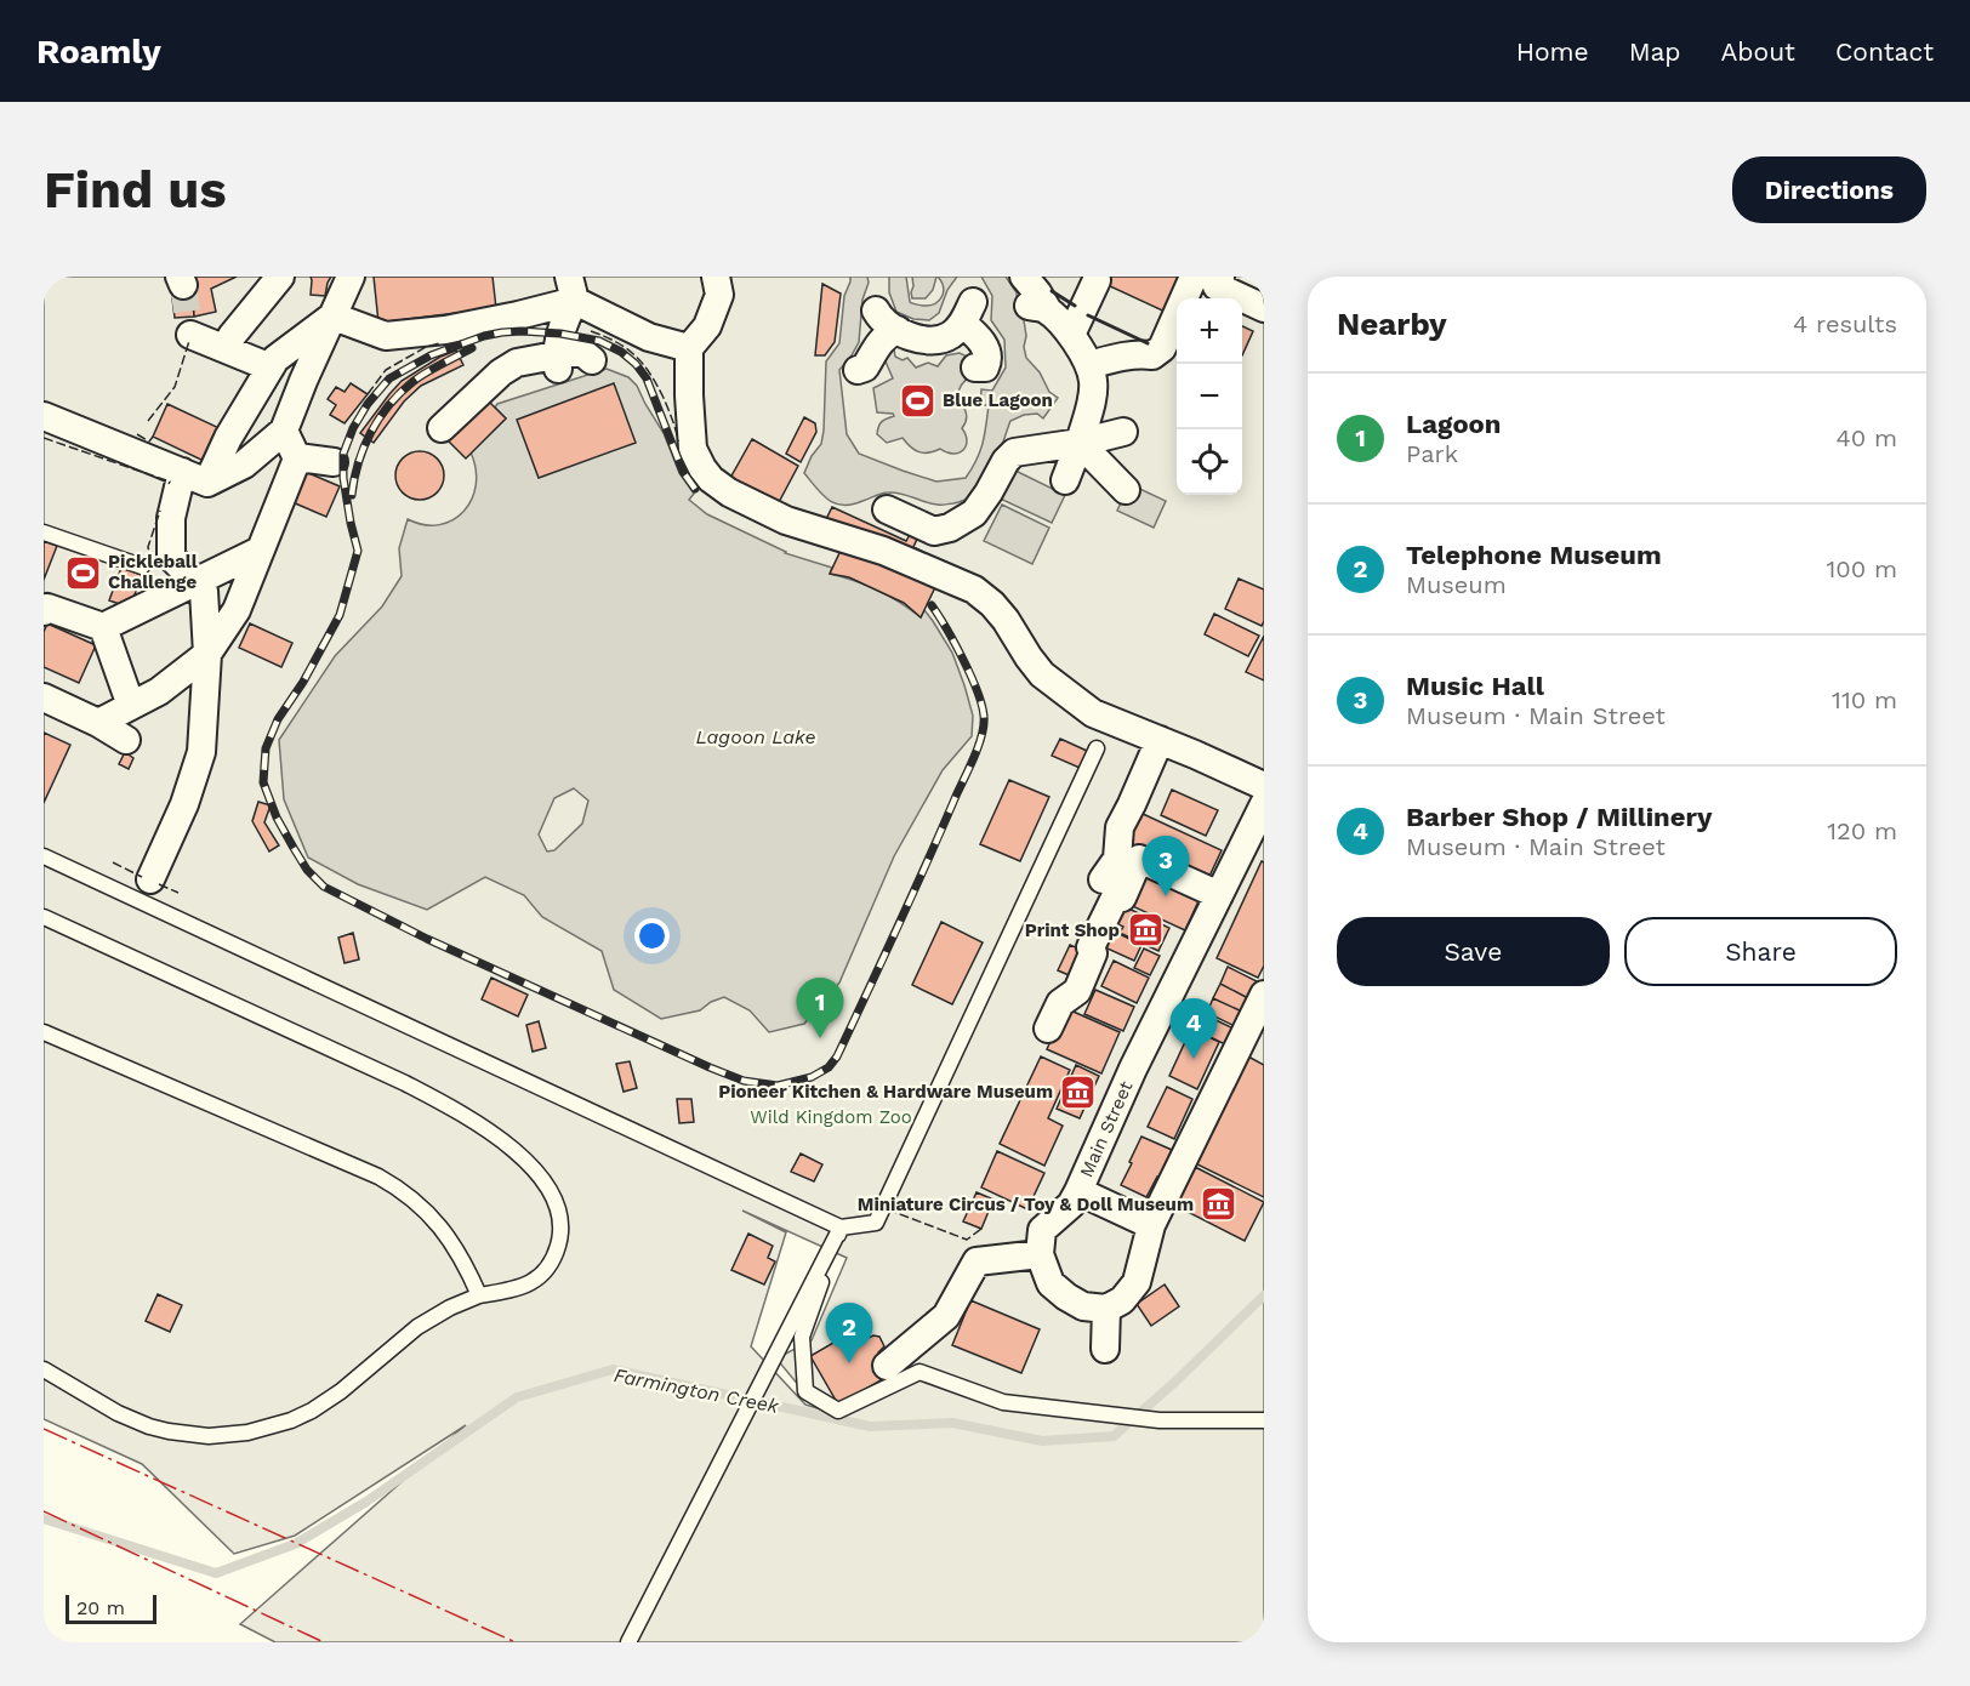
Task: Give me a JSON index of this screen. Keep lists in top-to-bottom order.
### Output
{
  "streets": {
    "street": ["Main Street"]
  },
  "water": ["Lagoon Lake", "Farmington Creek"],
  "parks": ["Wild Kingdom Zoo"],
  "places": {
    "sports": ["Blue Lagoon", "Pickleball Challenge"],
    "museum": ["Print Shop", "Pioneer Kitchen & Hardware Museum", "Miniature Circus / Toy & Doll Museum"]
  },
  "scale_bar": "20 m",
  "page": {
    "header": "Roamly",
    "nav": [
      "Home",
      "Map",
      "About",
      "Contact"
    ],
    "buttons": [
      "Directions",
      ["Save", "Share"]
    ],
    "title": "Find us",
    "heading": ["Nearby", "4 results"],
    "map_buttons": ["+", "−"],
    "list": [
      {
        "mark": "1",
        "name": "Lagoon",
        "note": "Park",
        "value": "40 m"
      },
      {
        "mark": "2",
        "name": "Telephone Museum",
        "note": "Museum",
        "value": "100 m"
      },
      {
        "mark": "3",
        "name": "Music Hall",
        "note": "Museum · Main Street",
        "value": "110 m"
      },
      {
        "mark": "4",
        "name": "Barber Shop / Millinery",
        "note": "Museum · Main Street",
        "value": "120 m"
      }
    ],
    "pins": [
      "3",
      "1",
      "4",
      "2"
    ],
    "scale": "20 m"
  }
}
